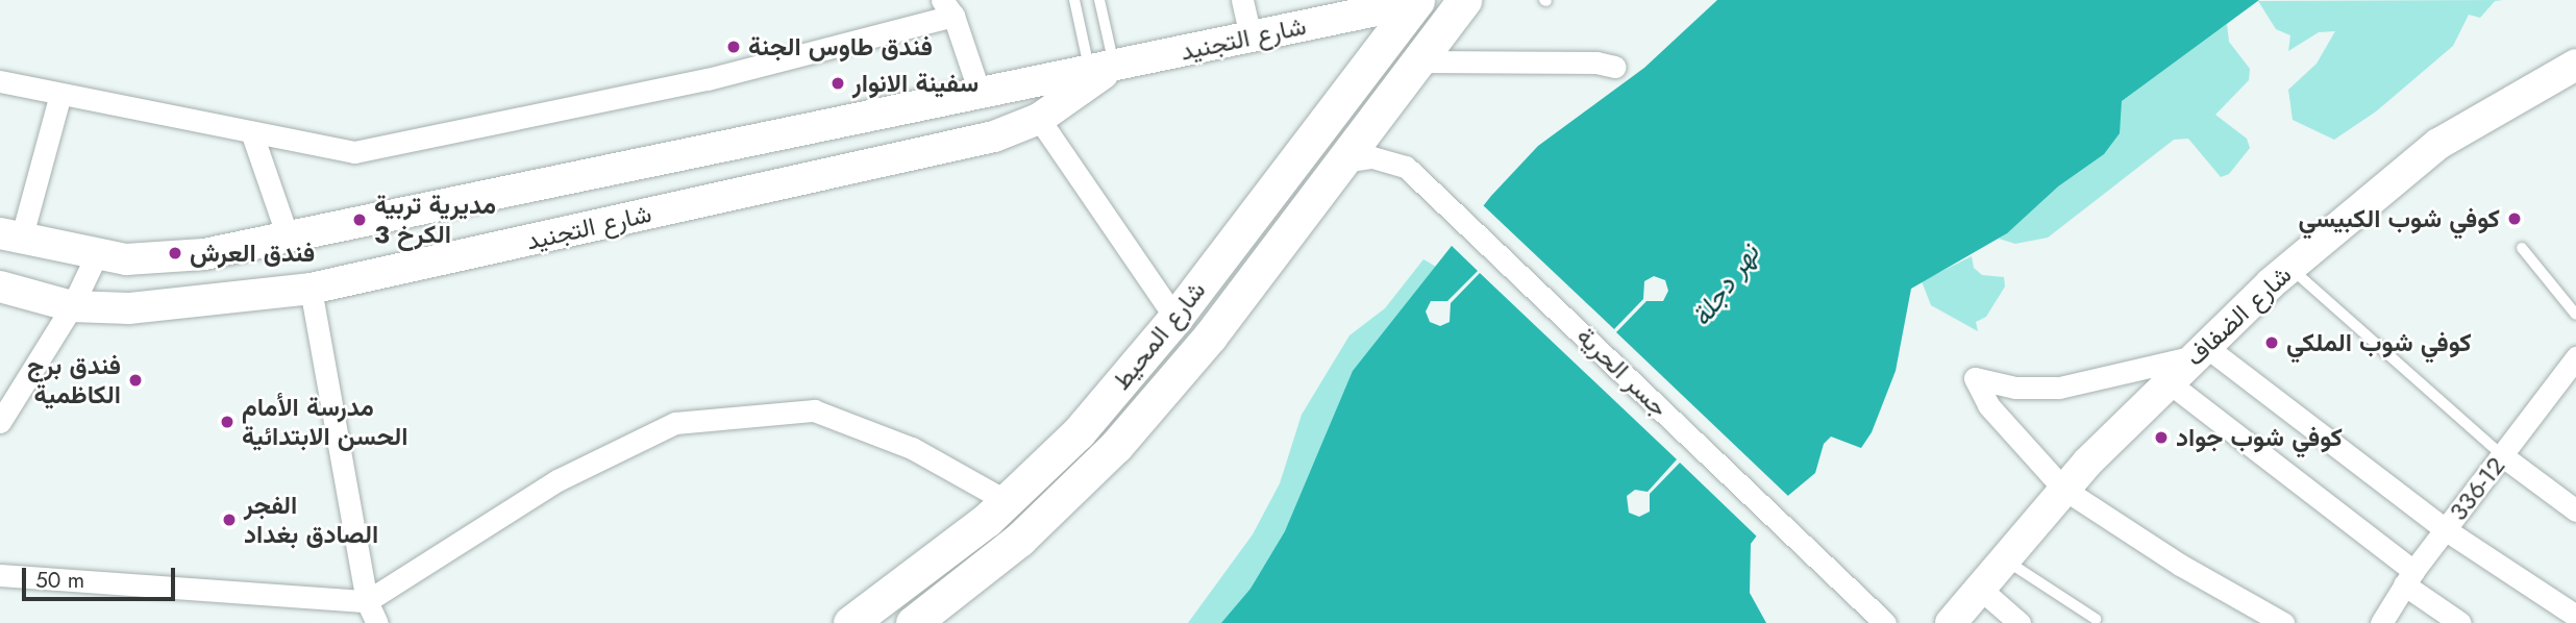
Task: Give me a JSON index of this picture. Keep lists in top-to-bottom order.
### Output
{
  "streets": {
    "main road": ["شارع المحيط"],
    "street": [
      "شارع التجنيد",
      "شارع الضفاف",
      "جسر الحرية",
      "336-12"
    ]
  },
  "crossings": [
    ["شارع التجنيد", "شارع المحيط"],
    ["شارع المحيط", "جسر الحرية"]
  ],
  "water": ["نهر دجلة"],
  "places": [
    "فندق طاوس الجنة",
    "سفينة الانوار",
    "كوفي شوب الكبيسي",
    "مديرية تربية الكرخ 3",
    "فندق العرش",
    "كوفي شوب الملكي",
    "فندق برج الكاظمية",
    "مدرسة الأمام الحسن الابتدائية",
    "كوفي شوب جواد",
    "الفجر الصادق بغداد"
  ],
  "scale_bar": "50 m"
}
